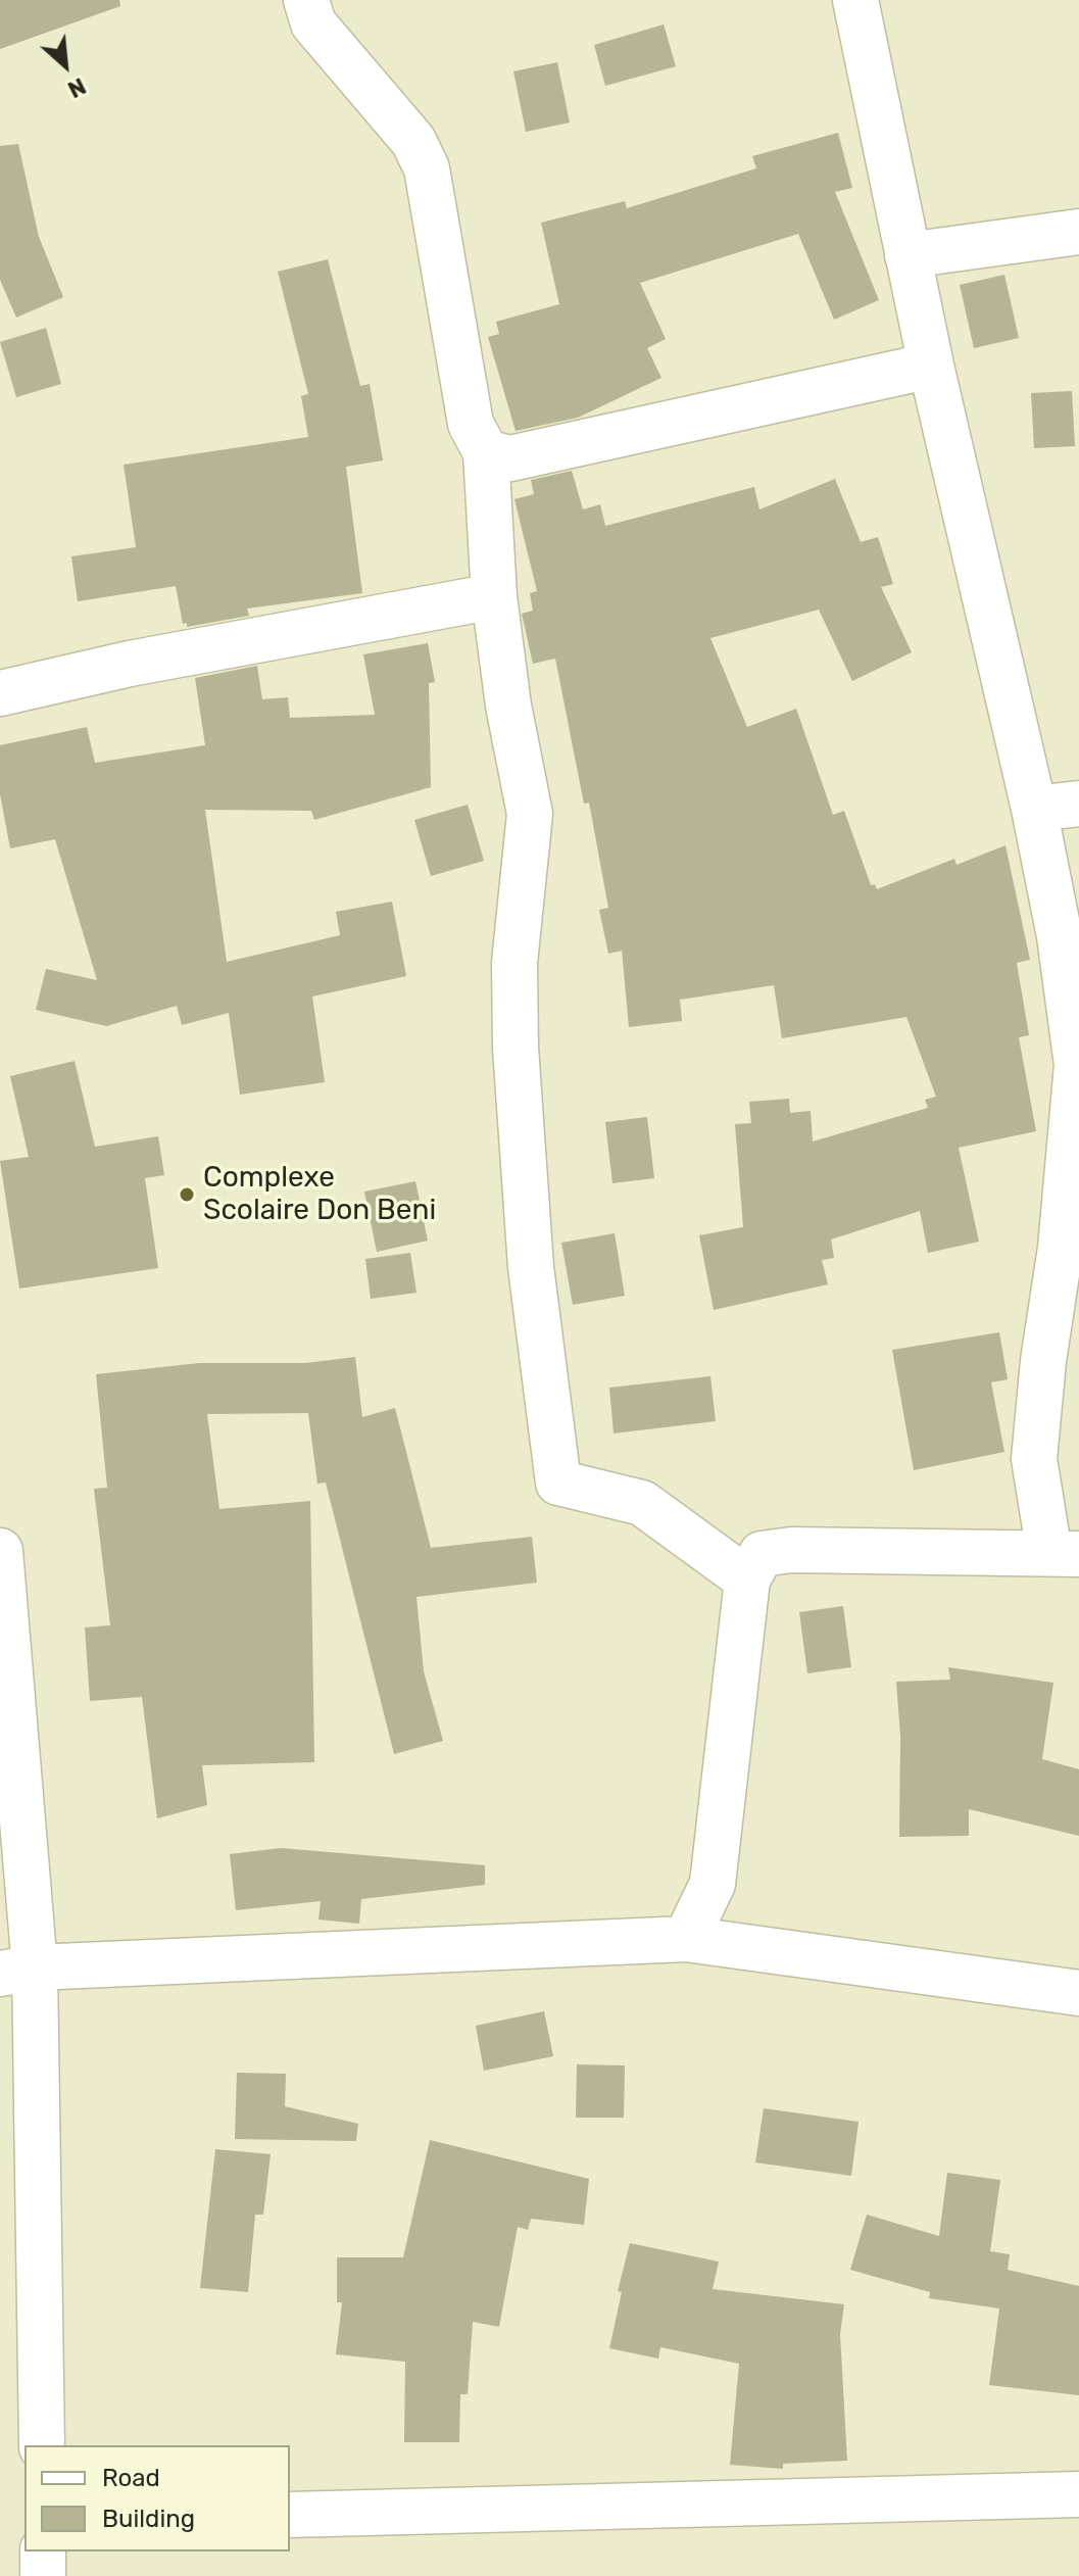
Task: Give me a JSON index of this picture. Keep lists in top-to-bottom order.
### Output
{
  "places": ["Complexe Scolaire Don Beni"],
  "legend": ["Road", "Building"],
  "north": "bottom right"
}
